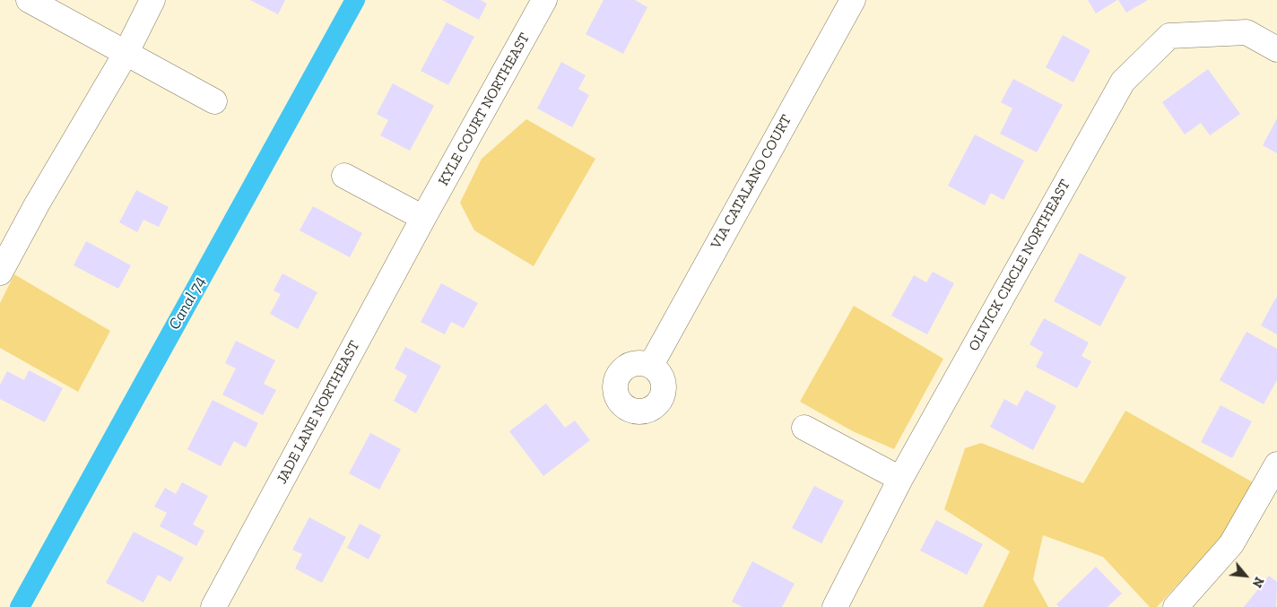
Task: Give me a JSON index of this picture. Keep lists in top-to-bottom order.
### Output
{
  "streets": {
    "street": [
      "KYLE COURT NORTHEAST",
      "VIA CATALANO COURT",
      "OLIVICK CIRCLE NORTHEAST",
      "JADE LANE NORTHEAST"
    ]
  },
  "crossings": [
    ["KYLE COURT NORTHEAST", "JADE LANE NORTHEAST"]
  ],
  "water": ["Canal 74"],
  "north": "bottom right"
}
